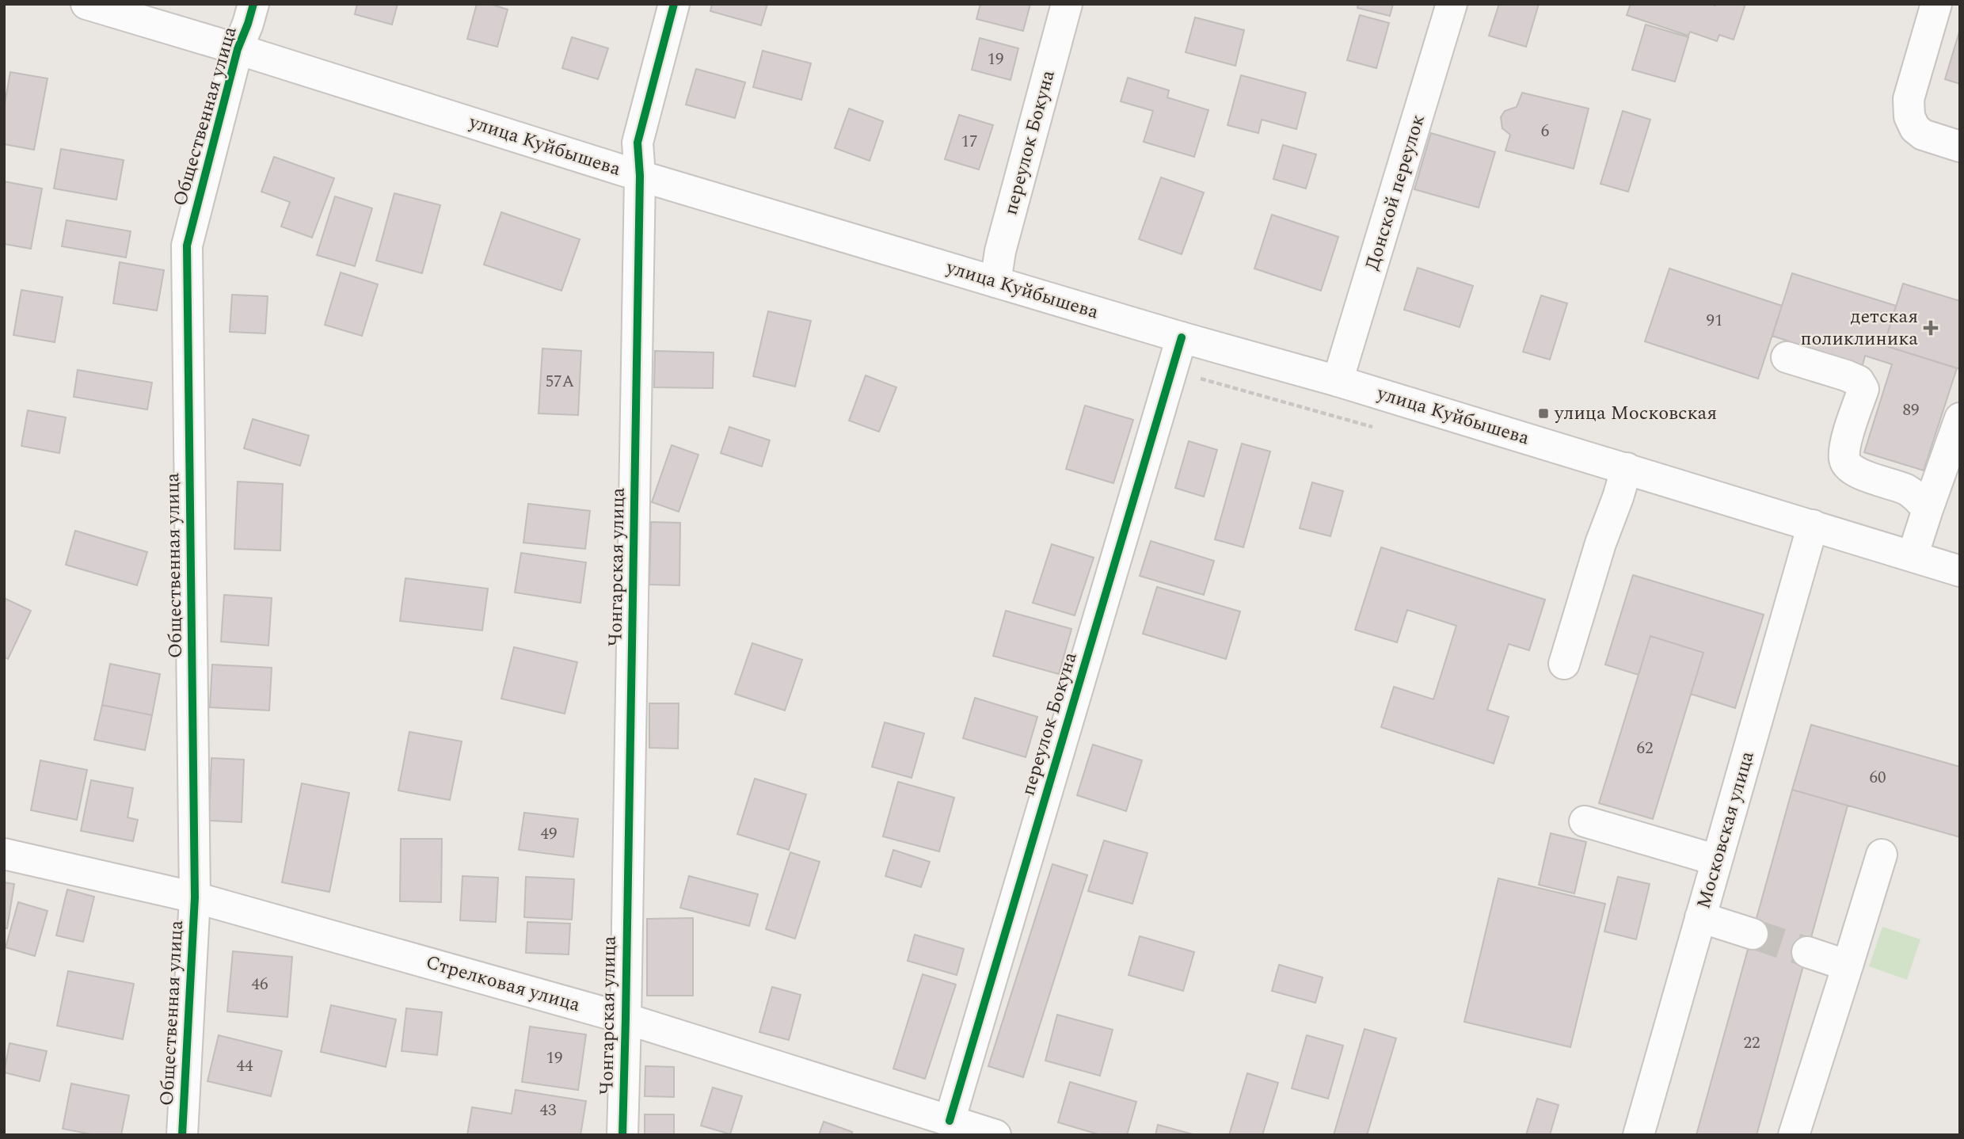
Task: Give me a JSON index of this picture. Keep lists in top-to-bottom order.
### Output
{
  "streets": {
    "street": [
      "Общественная улица",
      "переулок Бокуна",
      "улица Куйбышева",
      "Донской переулок",
      "Чонгарская улица",
      "Московская улица",
      "Стрелковая улица"
    ]
  },
  "crossings": [
    ["Общественная улица", "улица Куйбышева"],
    ["Общественная улица", "Стрелковая улица"],
    ["переулок Бокуна", "улица Куйбышева"],
    ["переулок Бокуна", "Стрелковая улица"],
    ["улица Куйбышева", "Донской переулок"],
    ["улица Куйбышева", "Чонгарская улица"],
    ["улица Куйбышева", "Московская улица"],
    ["Чонгарская улица", "Стрелковая улица"]
  ],
  "places": {
    "health": ["детская поликлиника"],
    "transit": ["улица Московская"]
  },
  "house_numbers": [
    "19",
    "6",
    "17",
    "91",
    "57А",
    "89",
    "62",
    "60",
    "49",
    "46",
    "22",
    "19",
    "44",
    "43"
  ]
}
